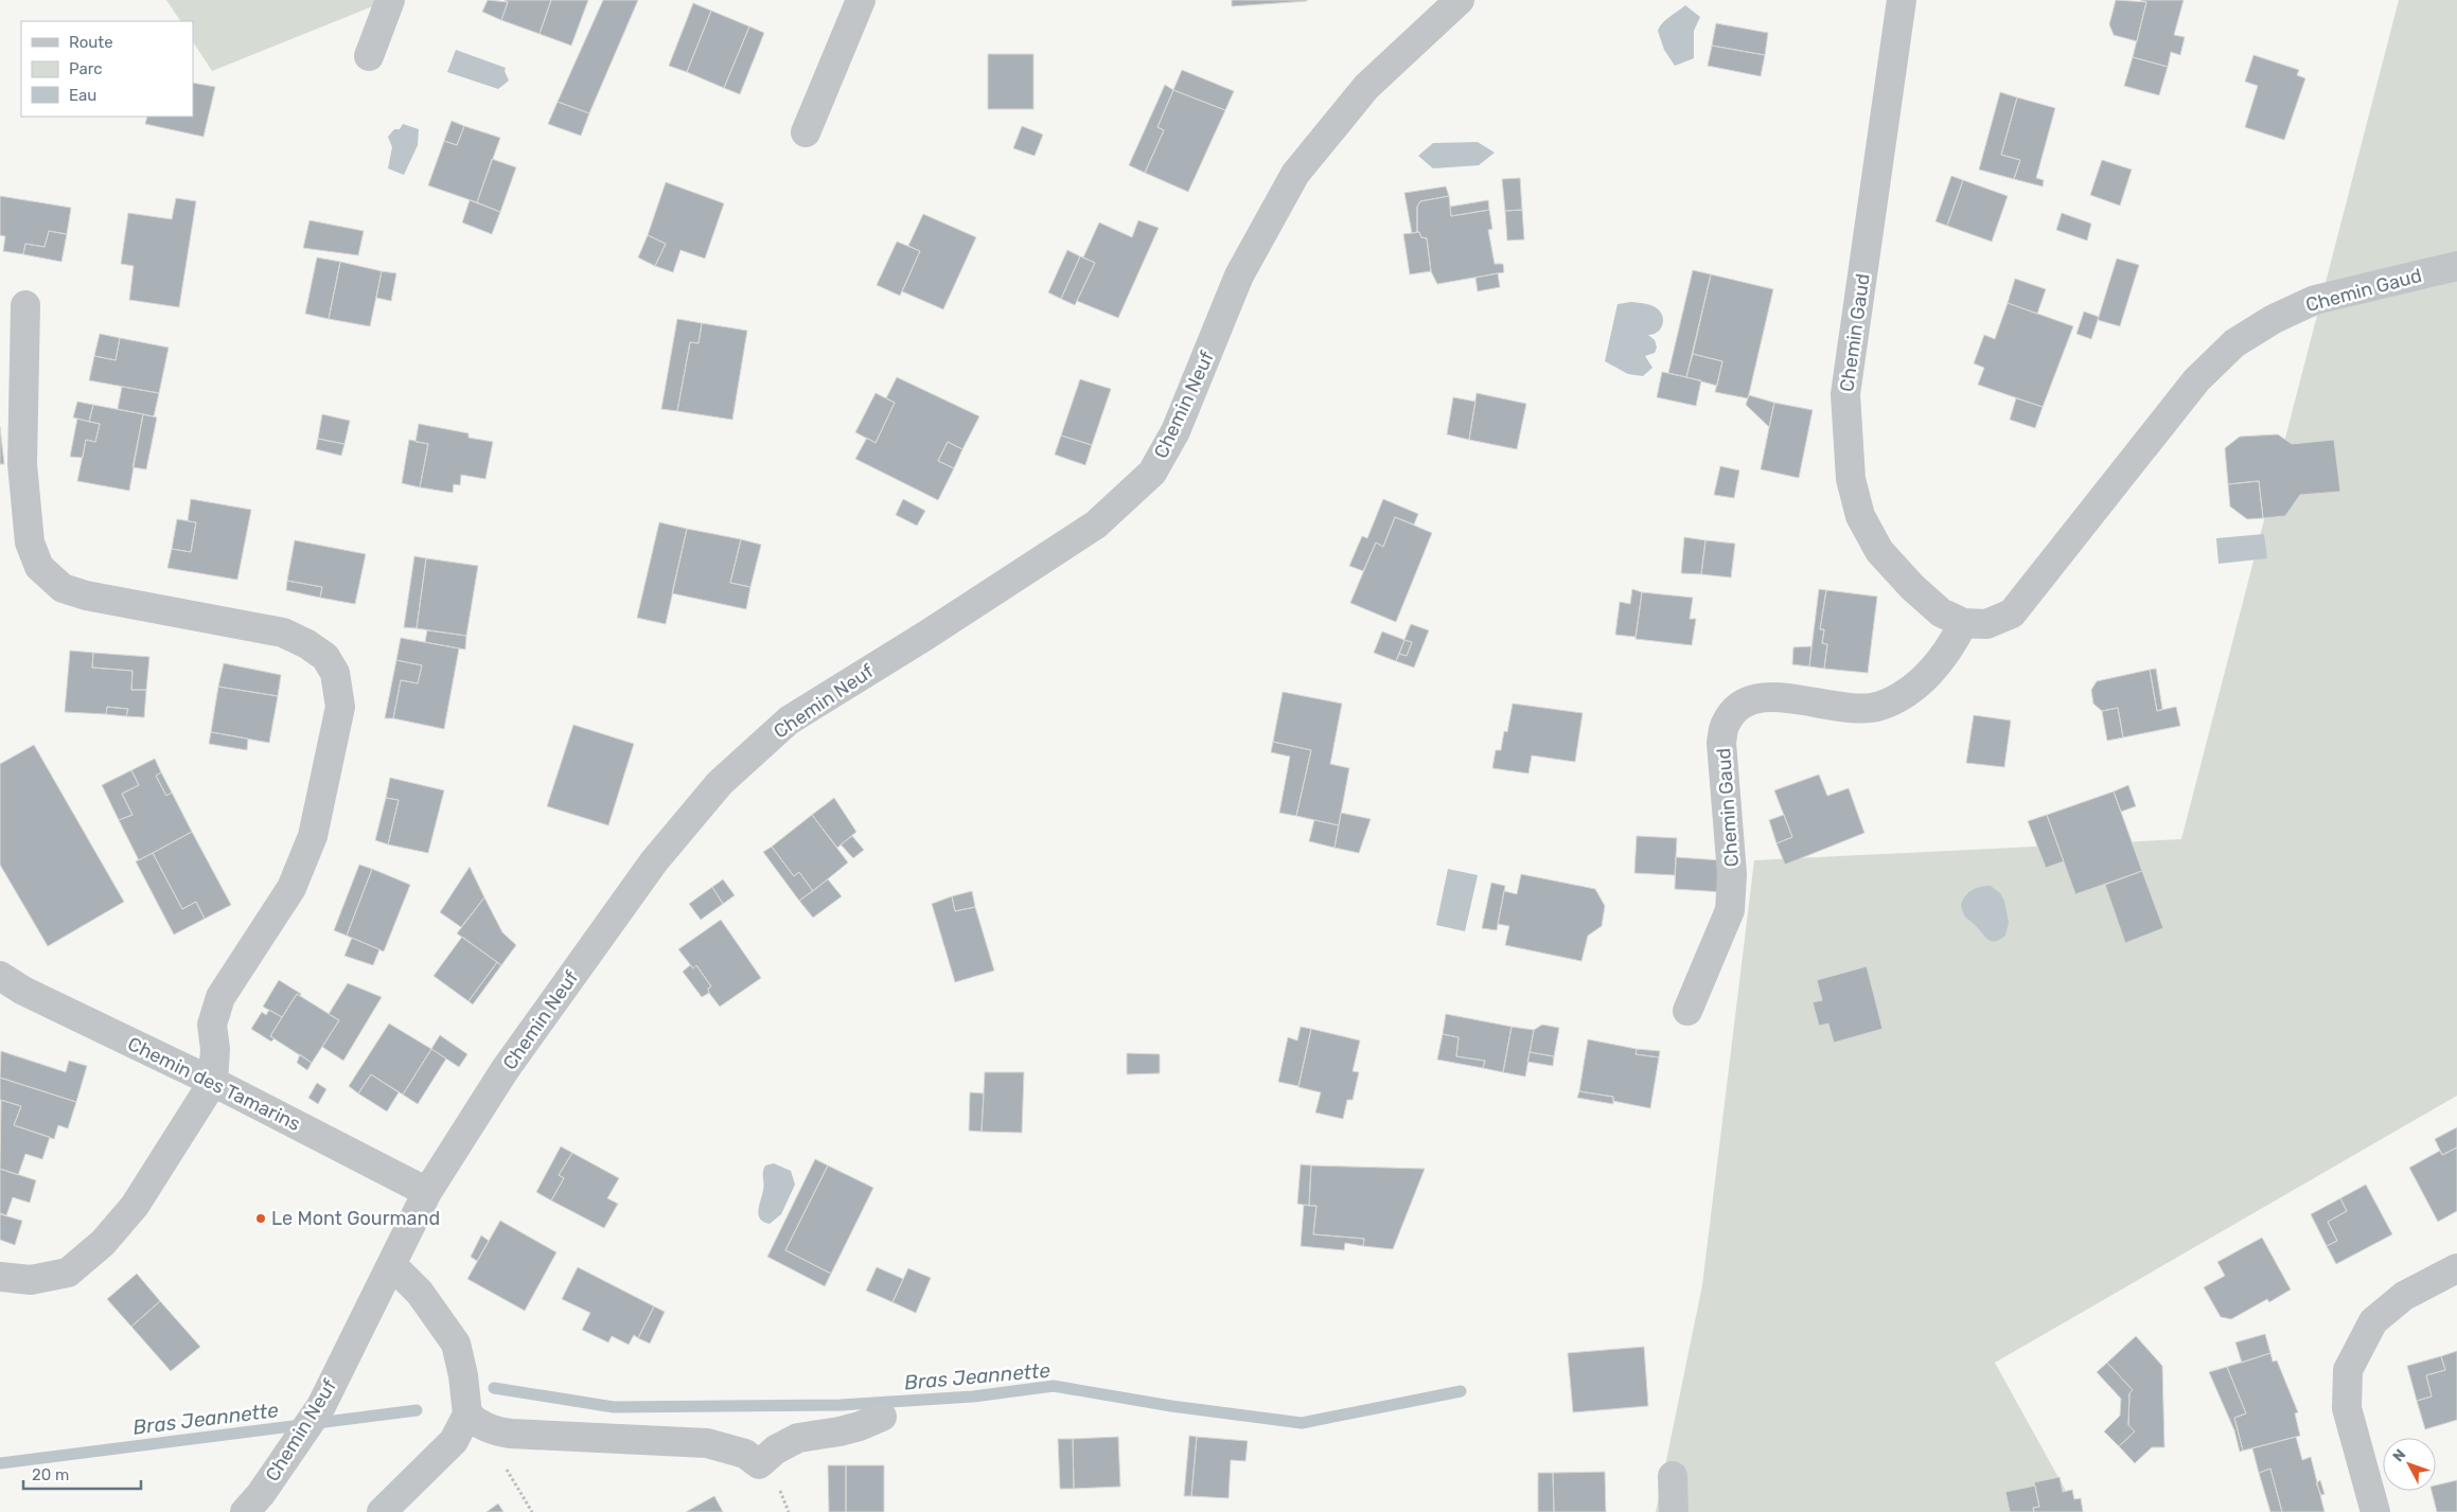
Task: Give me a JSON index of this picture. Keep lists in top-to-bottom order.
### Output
{
  "streets": {
    "street": ["Chemin Gaud", "Chemin Neuf", "Chemin des Tamarins"]
  },
  "crossings": [
    ["Chemin Neuf", "Chemin des Tamarins"]
  ],
  "water": ["Bras Jeannette"],
  "places": ["Le Mont Gourmand"],
  "legend": ["Route", "Parc", "Eau"],
  "scale_bar": "20 m",
  "north": "top left"
}
